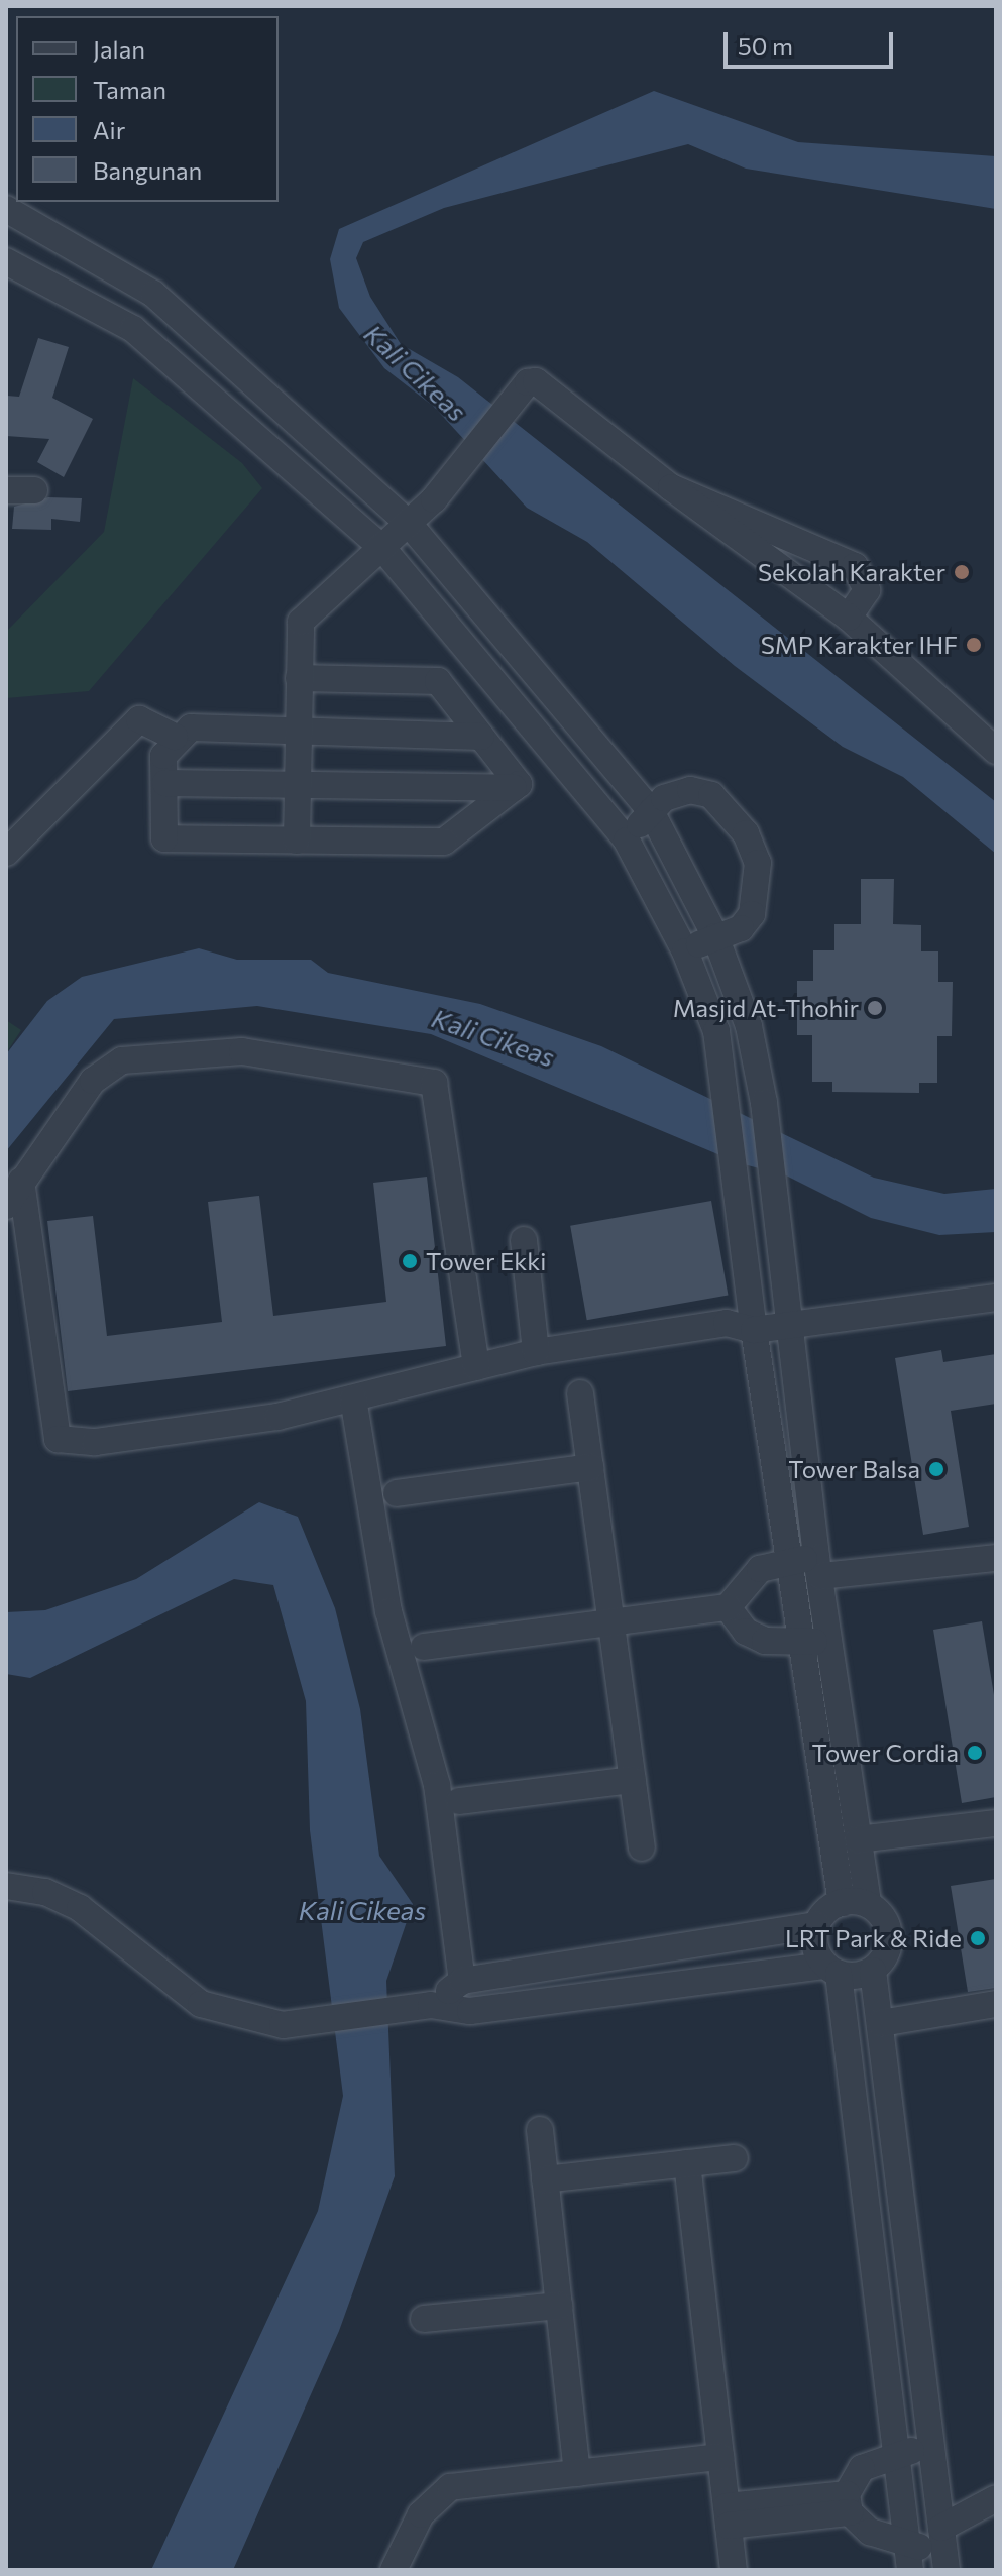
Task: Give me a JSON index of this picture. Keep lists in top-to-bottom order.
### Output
{
  "water": ["Kali Cikeas"],
  "places": [
    "Sekolah Karakter",
    "SMP Karakter IHF",
    "Masjid At-Thohir",
    "Tower Ekki",
    "Tower Balsa",
    "Tower Cordia",
    "LRT Park & Ride"
  ],
  "legend": [
    "Jalan",
    "Taman",
    "Air",
    "Bangunan"
  ],
  "scale_bar": "50 m"
}
